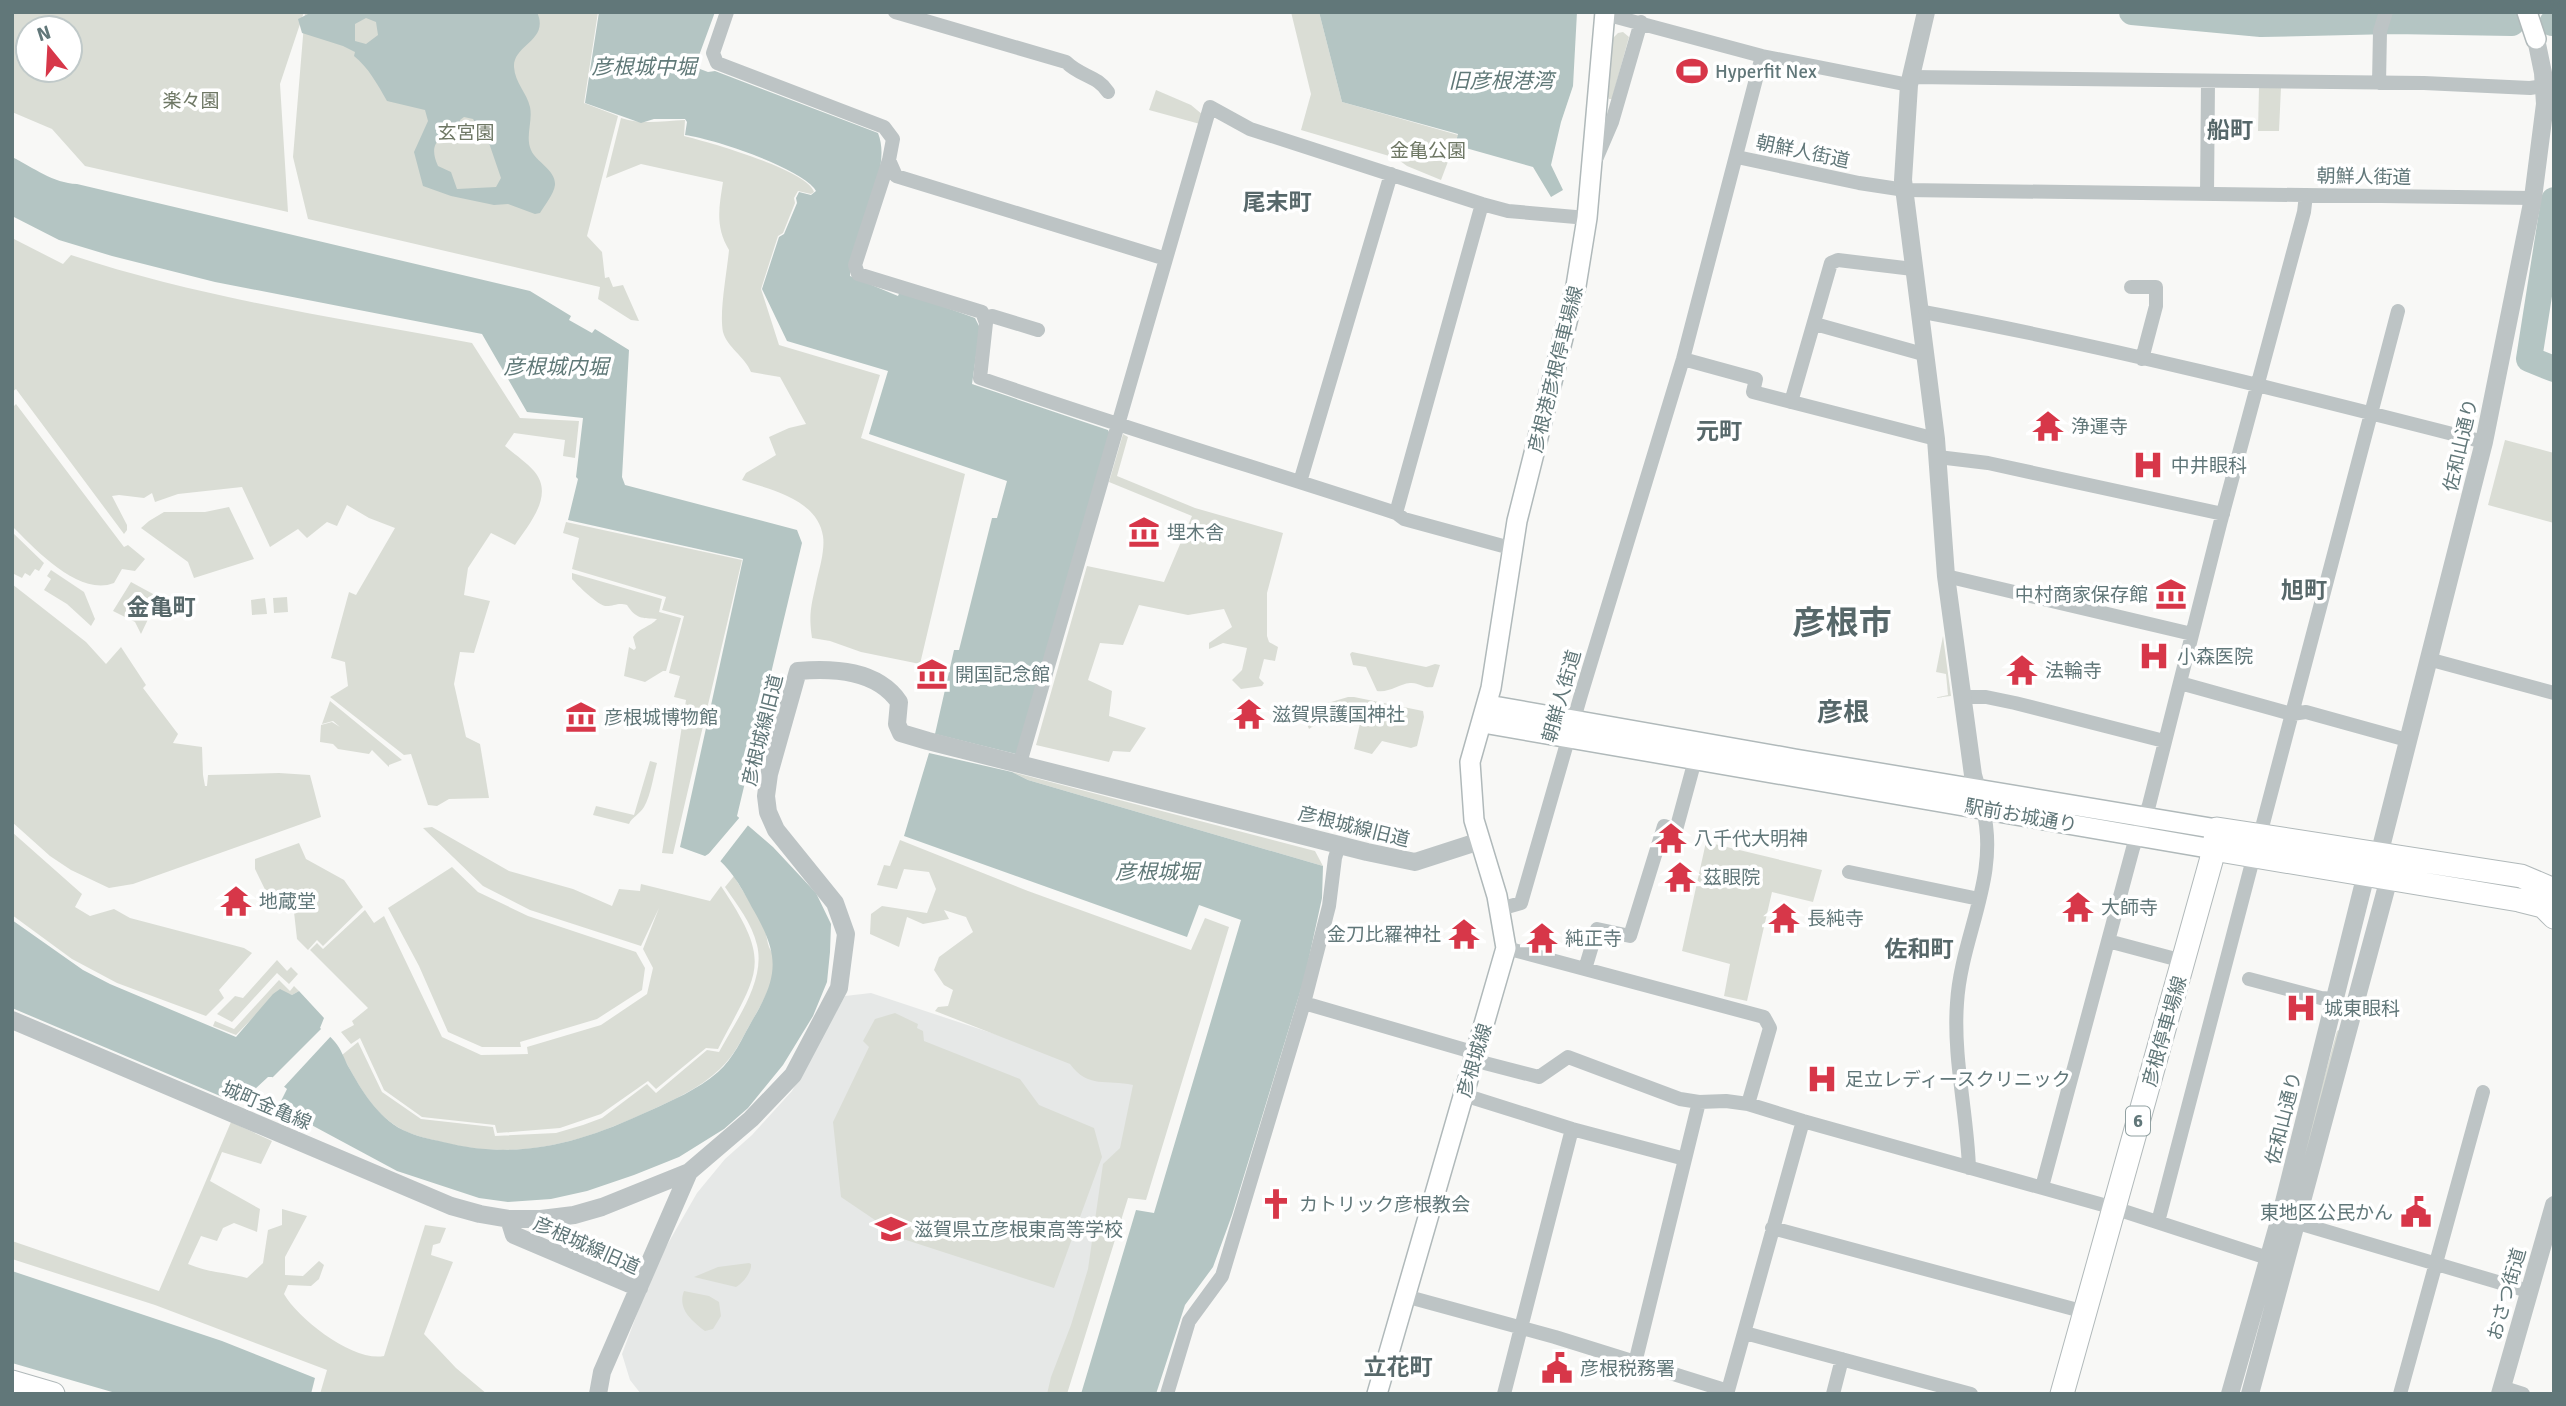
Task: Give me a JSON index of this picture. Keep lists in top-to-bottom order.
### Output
{
  "streets": {
    "main road": [
      "彦根港彦根停車場線",
      "駅前お城通り",
      "彦根停車場線",
      "彦根城線",
      "6"
    ],
    "street": [
      "朝鮮人街道",
      "佐和山通り",
      "彦根城線旧道",
      "城町金亀線",
      "おさつ街道"
    ]
  },
  "crossings": [
    ["朝鮮人街道", "佐和山通り"],
    ["朝鮮人街道", "駅前お城通り"],
    ["朝鮮人街道", "彦根城線"],
    ["彦根港彦根停車場線", "駅前お城通り"],
    ["彦根港彦根停車場線", "彦根城線"],
    ["佐和山通り", "駅前お城通り"],
    ["彦根城線旧道", "彦根城線"],
    ["彦根城線旧道", "城町金亀線"],
    ["駅前お城通り", "彦根停車場線"],
    ["駅前お城通り", "彦根城線"]
  ],
  "districts": [
    "船町",
    "尾末町",
    "元町",
    "旭町",
    "金亀町",
    "彦根市",
    "彦根",
    "佐和町",
    "立花町"
  ],
  "water": [
    "彦根城中堀",
    "旧彦根港湾",
    "彦根城内堀",
    "彦根城堀"
  ],
  "parks": ["楽々園", "玄宮園", "金亀公園"],
  "places": {
    "sports": ["Hyperfit Nex"],
    "temple": [
      "浄運寺",
      "法輪寺",
      "滋賀県護国神社",
      "八千代大明神",
      "茲眼院",
      "地蔵堂",
      "大師寺",
      "長純寺",
      "金刀比羅神社",
      "純正寺"
    ],
    "hospital": [
      "中井眼科",
      "小森医院",
      "城東眼科",
      "足立レディースクリニック"
    ],
    "museum": [
      "埋木舎",
      "中村商家保存館",
      "開国記念館",
      "彦根城博物館"
    ],
    "church": ["カトリック彦根教会"],
    "public building": ["東地区公民かん", "彦根税務署"],
    "school or university": ["滋賀県立彦根東高等学校"]
  },
  "north": "top"
}
